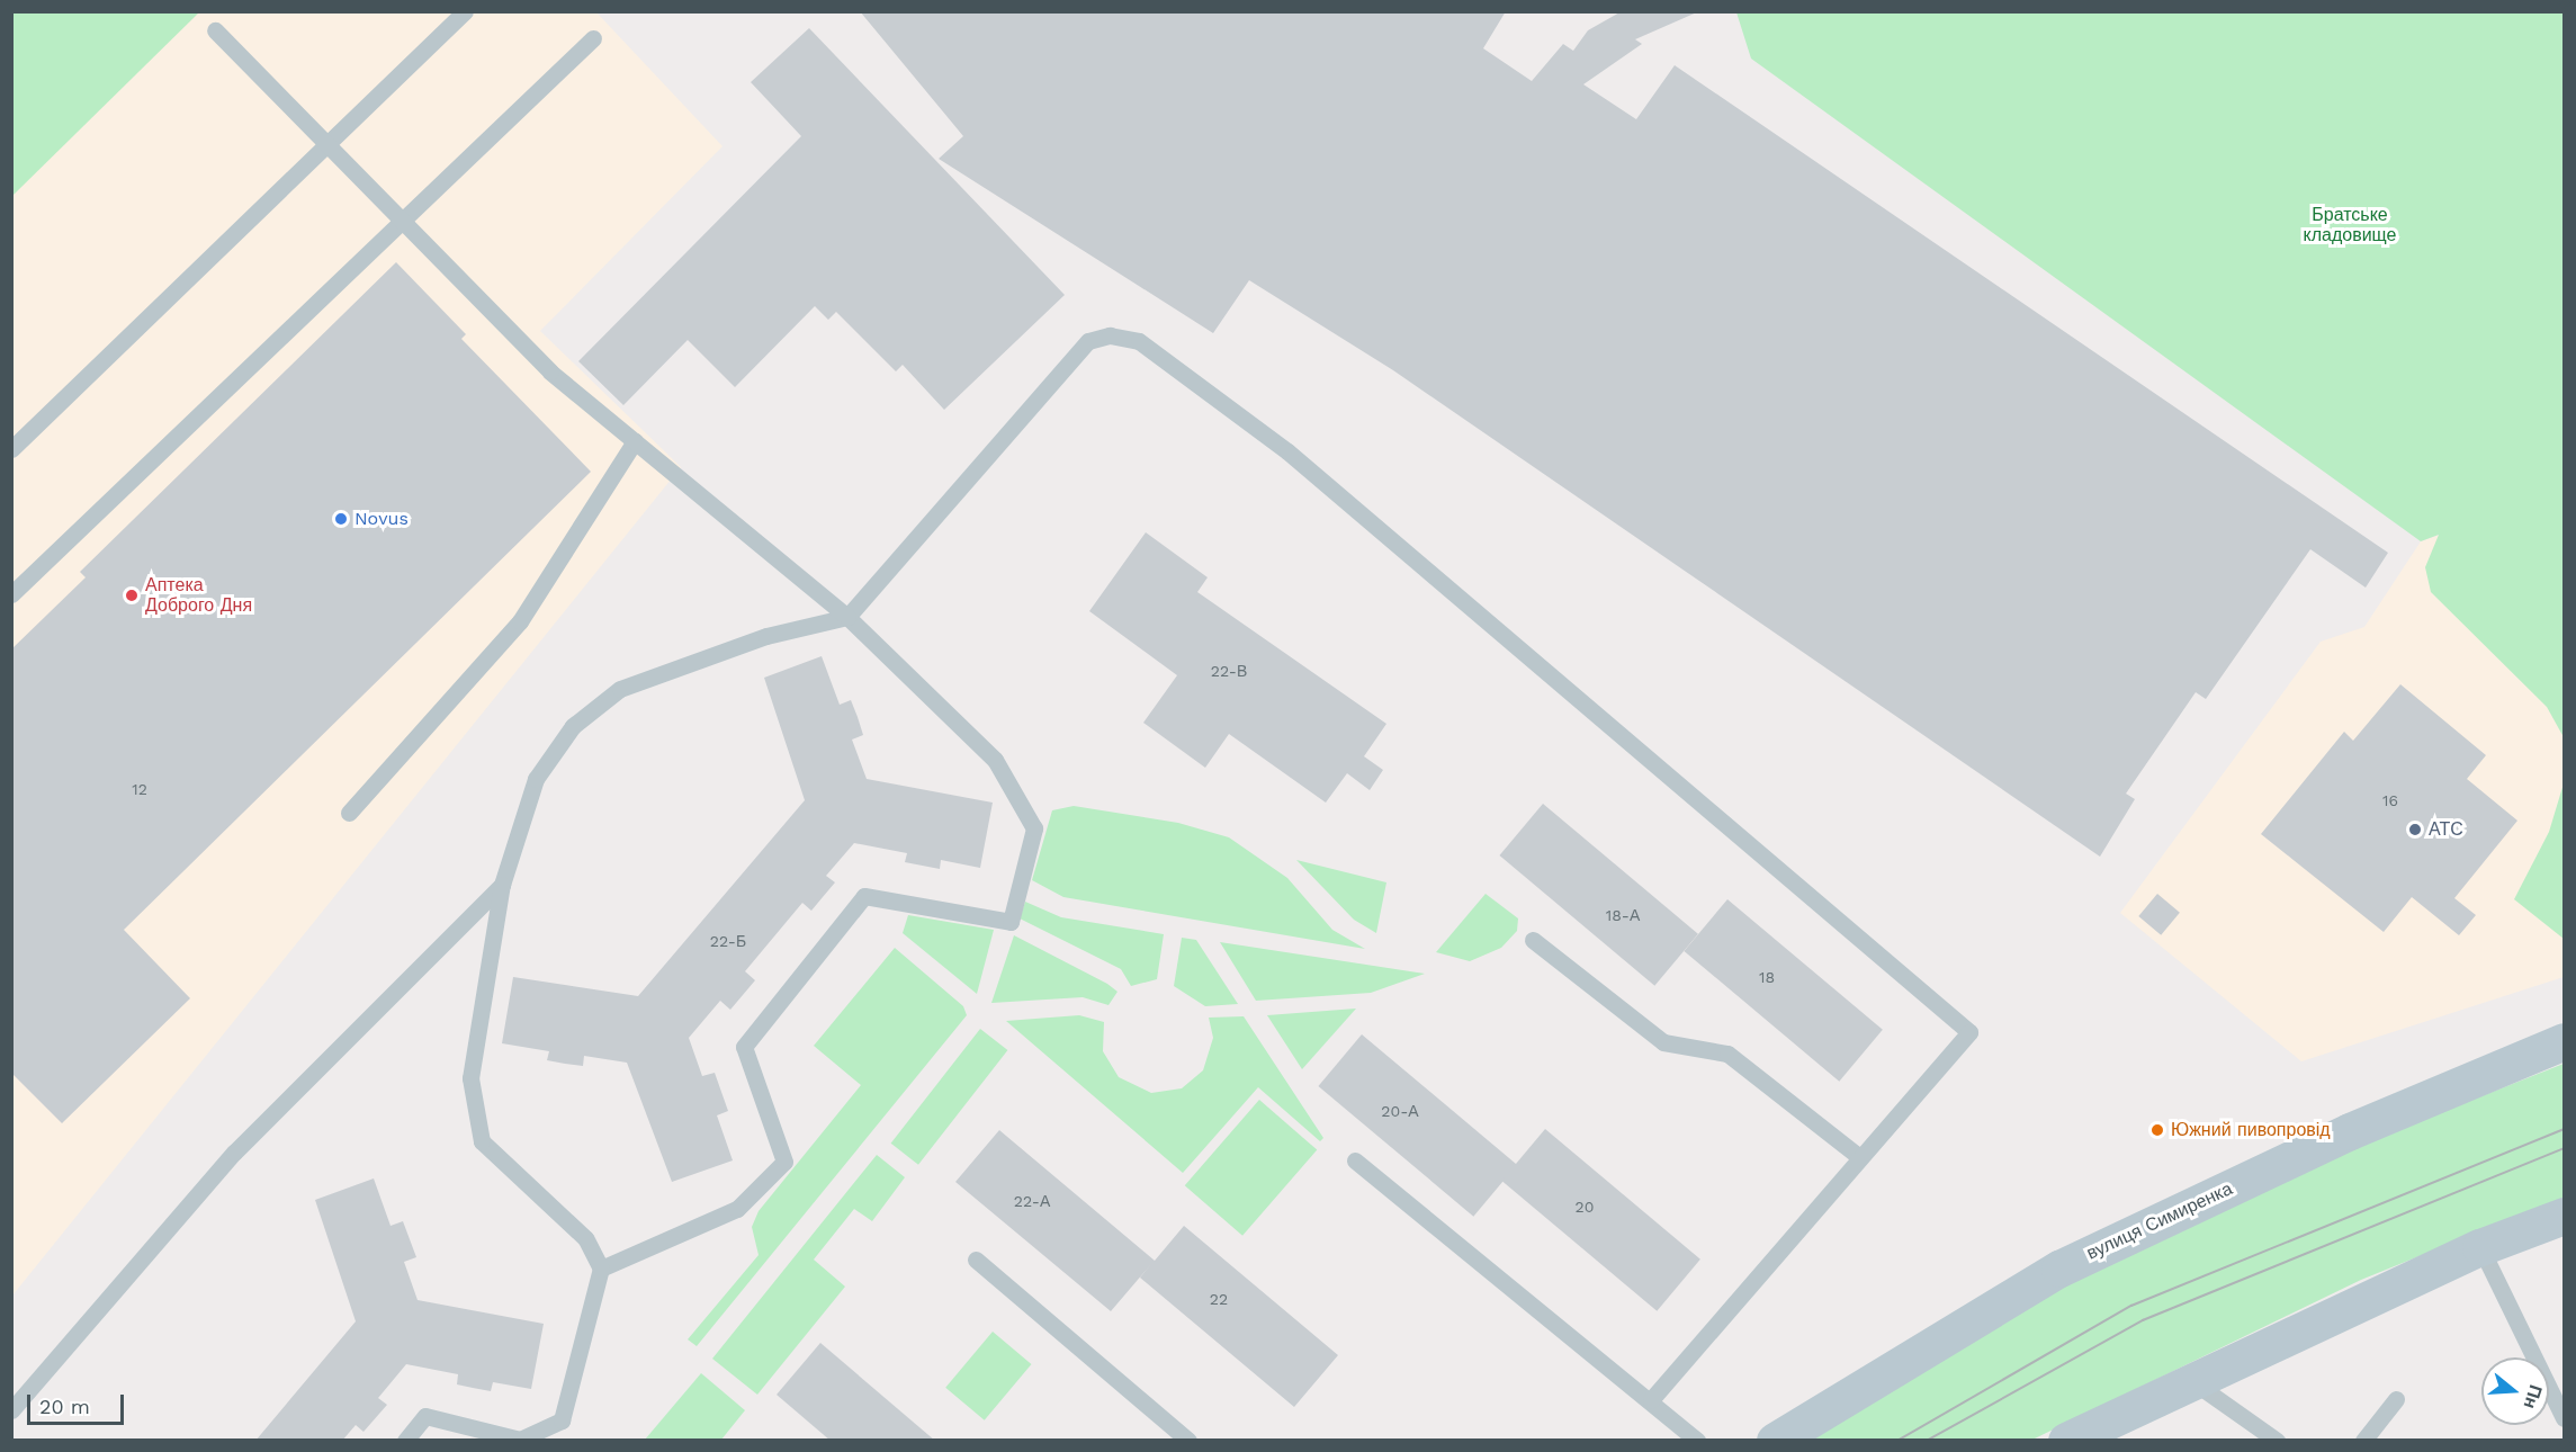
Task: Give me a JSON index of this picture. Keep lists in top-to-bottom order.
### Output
{
  "streets": {
    "street": ["вулиця Симиренка"]
  },
  "parks": ["Братське кладовище"],
  "places": [
    "Novus",
    "Аптека Доброго Дня",
    "АТС",
    "Южний пивопровід"
  ],
  "house_numbers": [
    "22-В",
    "12",
    "16",
    "18-А",
    "22-Б",
    "18",
    "20-А",
    "22-А",
    "20",
    "22"
  ],
  "scale_bar": "20 m",
  "north": "right"
}
